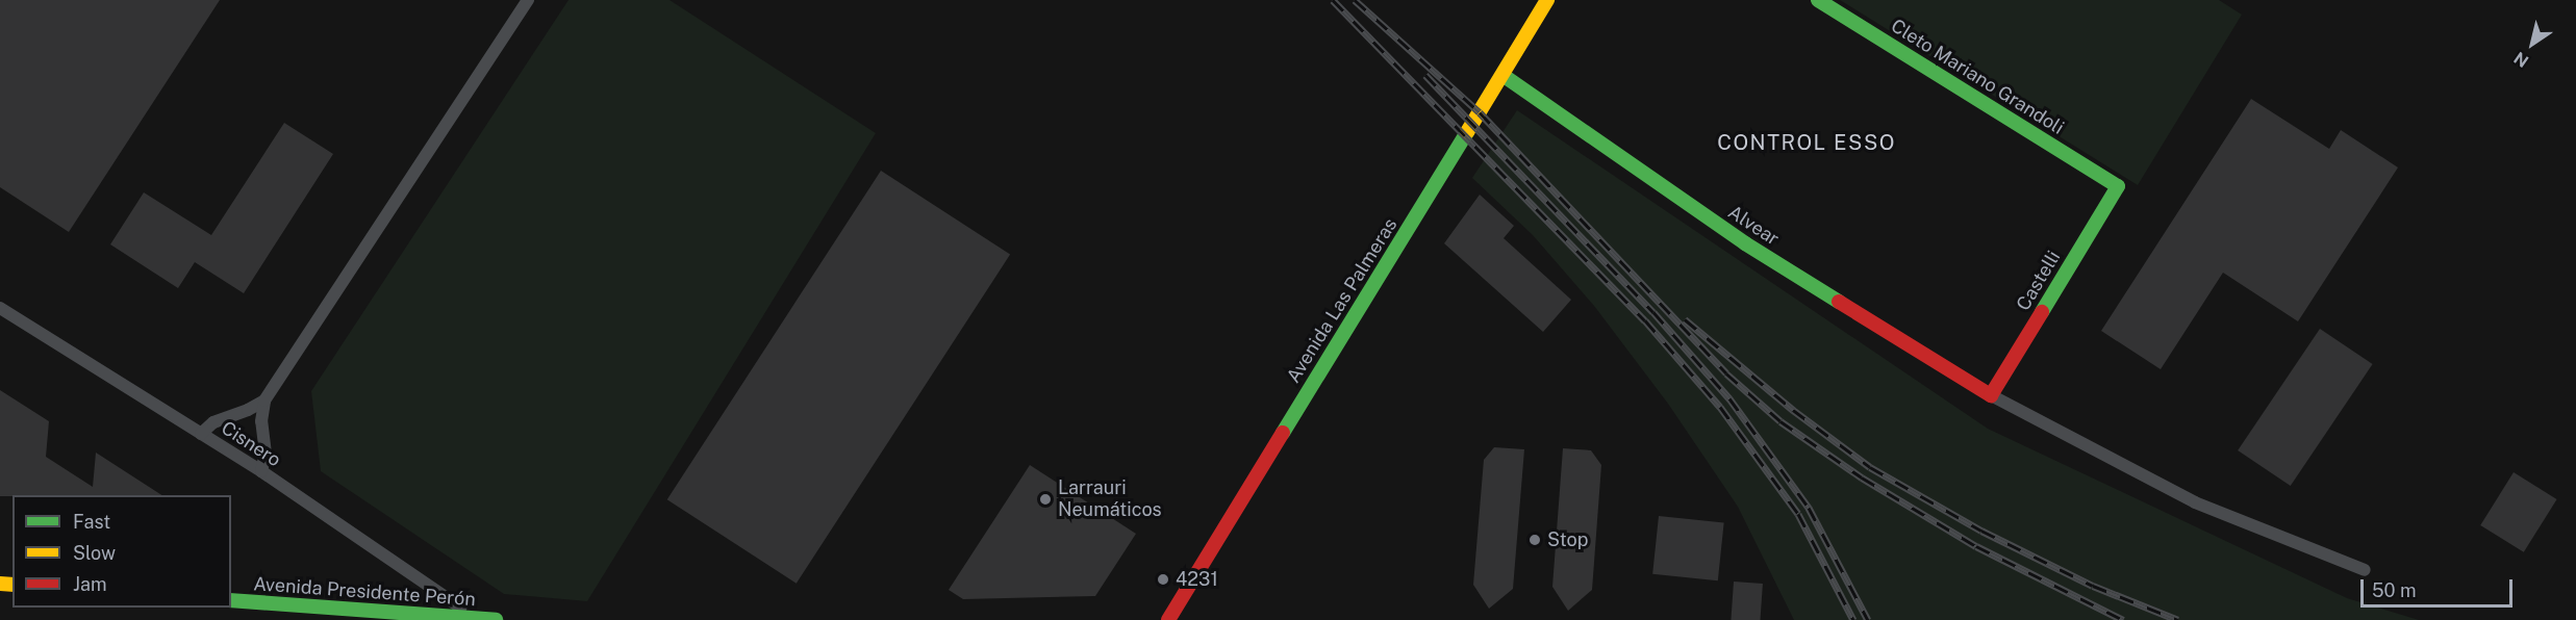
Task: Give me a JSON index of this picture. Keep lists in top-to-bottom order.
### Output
{
  "streets": {
    "street": [
      "Cleto Mariano Grandoli",
      "Alvear",
      "Castelli",
      "Avenida Las Palmeras",
      "Avenida Presidente Perón"
    ],
    "lane": ["Cisnero"]
  },
  "crossings": [
    ["Cleto Mariano Grandoli", "Castelli"],
    ["Alvear", "Castelli"],
    ["Alvear", "Avenida Las Palmeras"],
    ["Cisnero", "Avenida Presidente Perón"]
  ],
  "districts": ["CONTROL ESSO"],
  "places": ["Larrauri Neumáticos", "Stop", "4231"],
  "legend": ["Fast", "Slow", "Jam"],
  "scale_bar": "50 m",
  "north": "bottom left"
}
